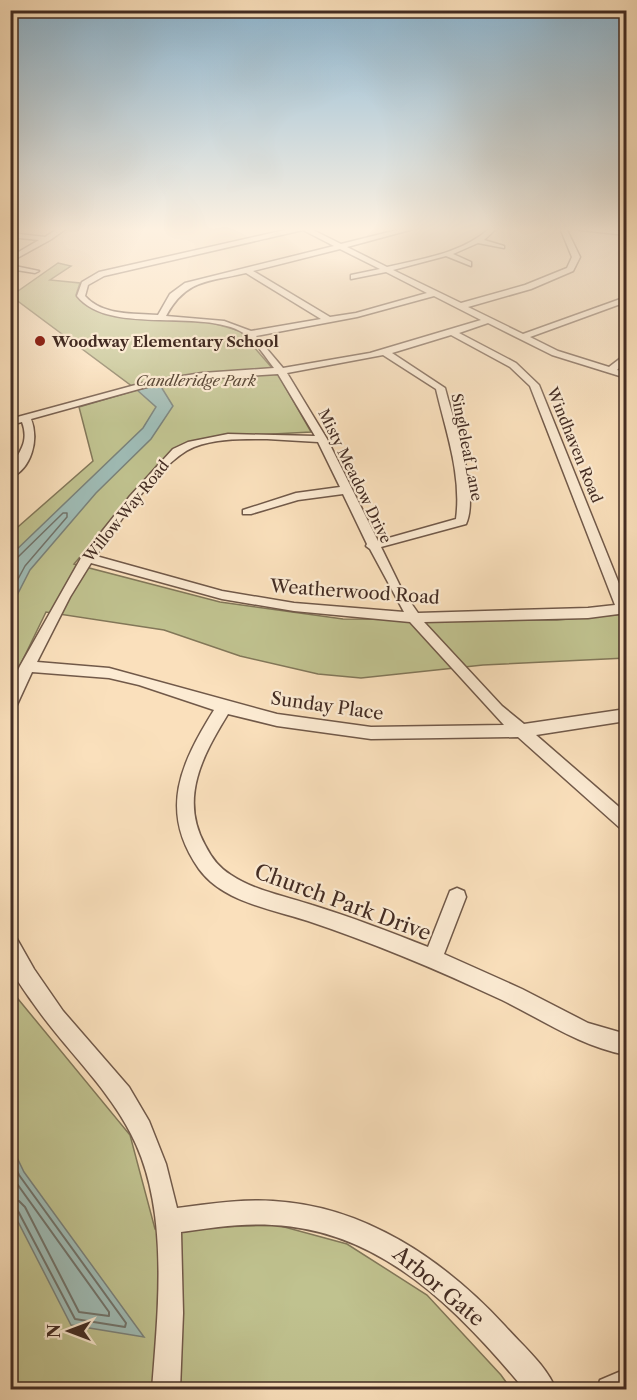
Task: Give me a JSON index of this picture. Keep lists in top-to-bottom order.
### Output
{
  "streets": {
    "street": [
      "Windhaven Road",
      "Singleleaf Lane",
      "Misty Meadow Drive",
      "Willow Way Road",
      "Weatherwood Road",
      "Sunday Place",
      "Church Park Drive",
      "Arbor Gate"
    ]
  },
  "crossings": [
    ["Windhaven Road", "Weatherwood Road"],
    ["Singleleaf Lane", "Misty Meadow Drive"],
    ["Misty Meadow Drive", "Willow Way Road"],
    ["Misty Meadow Drive", "Weatherwood Road"],
    ["Misty Meadow Drive", "Sunday Place"],
    ["Willow Way Road", "Weatherwood Road"],
    ["Willow Way Road", "Sunday Place"],
    ["Sunday Place", "Church Park Drive"]
  ],
  "parks": ["Candleridge Park"],
  "places": ["Woodway Elementary School"],
  "north": "left"
}
